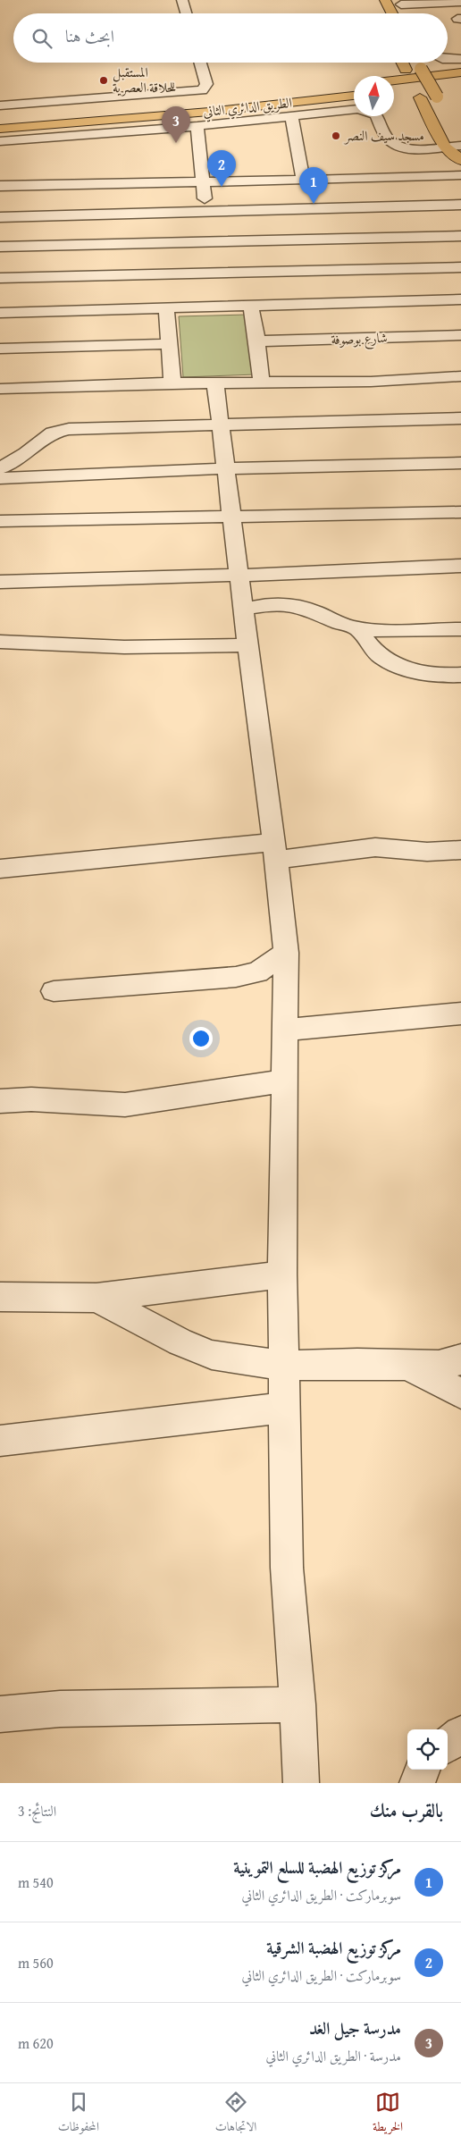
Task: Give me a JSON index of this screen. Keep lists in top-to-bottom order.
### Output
{
  "streets": {
    "main road": ["الطريق الدائري الثاني"],
    "street": ["شارع بوصوفة"]
  },
  "places": ["المستقبل للحلاقة العصرية", "مسجد سيف النصر"],
  "north": "top",
  "page": {
    "search": "ابحث هنا",
    "pins": ["3", "2", "1"],
    "heading": ["بالقرب منك", "النتائج: 3"],
    "list": [
      {
        "mark": "1",
        "name": "مركز توزيع الهضبة للسلع التموينية",
        "note": "سوبرماركت · الطريق الدائري الثاني",
        "value": "540 m"
      },
      {
        "mark": "2",
        "name": "مركز توزيع الهضبة الشرقية",
        "note": "سوبرماركت · الطريق الدائري الثاني",
        "value": "560 m"
      },
      {
        "mark": "3",
        "name": "مدرسة جيل الغد",
        "note": "مدرسة · الطريق الدائري الثاني",
        "value": "620 m"
      }
    ],
    "nav": ["الخريطة", "الاتجاهات", "المحفوظات"]
  }
}
